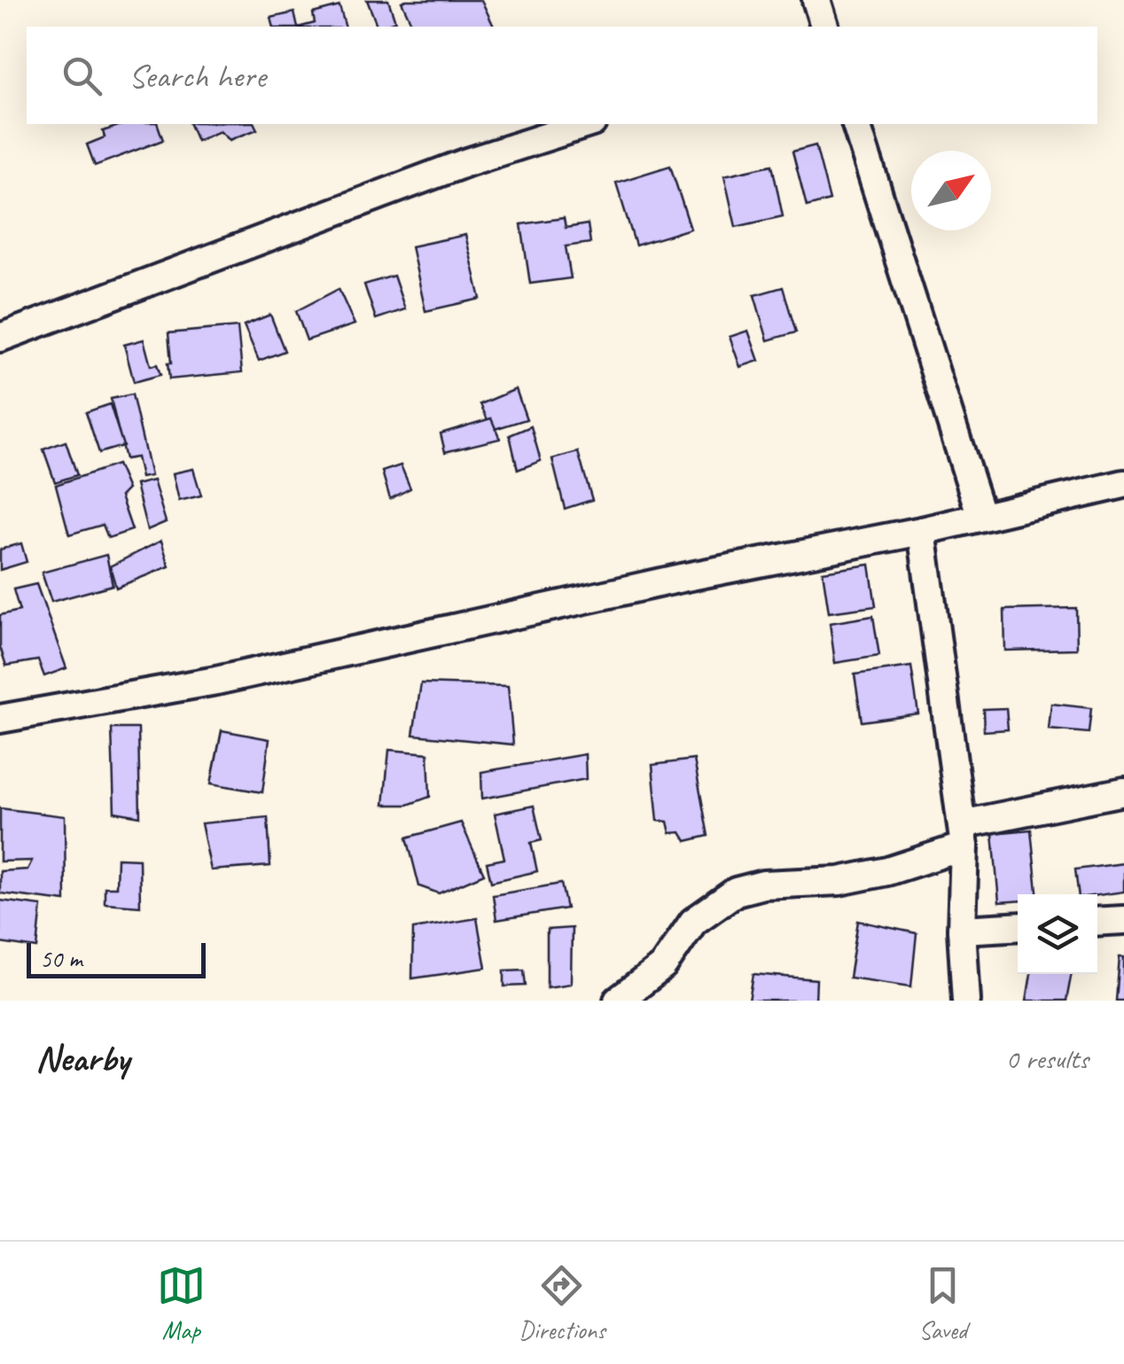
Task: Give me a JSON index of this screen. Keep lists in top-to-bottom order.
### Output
{
  "scale_bar": "50 m",
  "north": "top right",
  "page": {
    "search": "Search here",
    "scale": "50 m",
    "heading": ["Nearby", "0 results"],
    "nav": ["Map", "Directions", "Saved"]
  }
}
